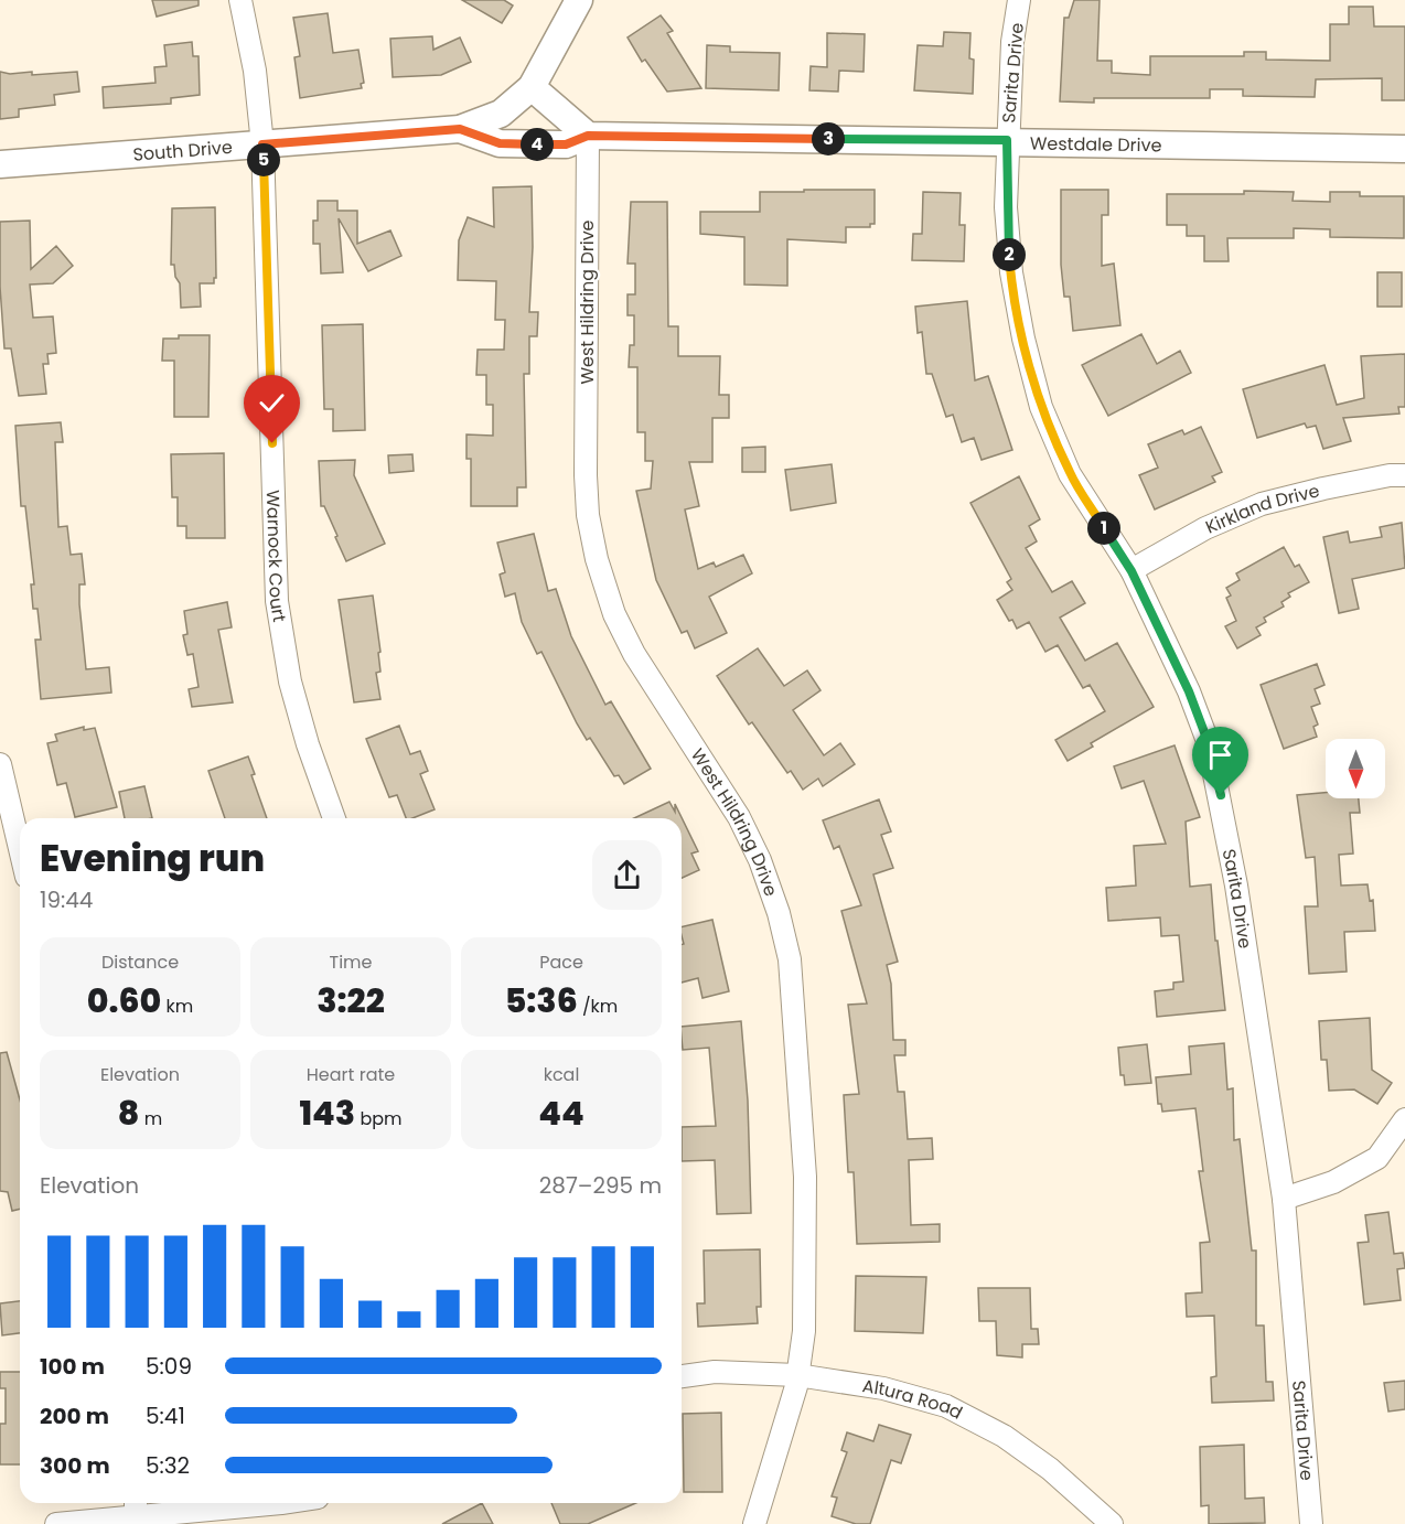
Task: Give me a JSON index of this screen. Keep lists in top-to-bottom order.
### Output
{
  "streets": {
    "street": [
      "Sarita Drive",
      "Westdale Drive",
      "South Drive",
      "West Hildring Drive",
      "Kirkland Drive",
      "Warnock Court",
      "Altura Road"
    ]
  },
  "crossings": [
    ["Sarita Drive", "Westdale Drive"],
    ["Sarita Drive", "Kirkland Drive"],
    ["Westdale Drive", "South Drive"],
    ["Westdale Drive", "West Hildring Drive"],
    ["South Drive", "Warnock Court"],
    ["West Hildring Drive", "Altura Road"]
  ],
  "north": "bottom",
  "page": {
    "pins": [
      "3",
      "4",
      "5",
      "2",
      "1"
    ],
    "heading": ["Evening run", "19:44"],
    "stats": [
      ["Distance", "0.60 km"],
      ["Time", "3:22"],
      ["Pace", "5:36 /km"],
      ["Elevation", "8 m"],
      ["Heart rate", "143 bpm"],
      ["kcal", "44"]
    ],
    "chart": ["Elevation", "287–295 m"],
    "list": [
      {
        "name": "100 m",
        "note": "5:09"
      },
      {
        "name": "200 m",
        "note": "5:41"
      },
      {
        "name": "300 m",
        "note": "5:32"
      }
    ]
  }
}
